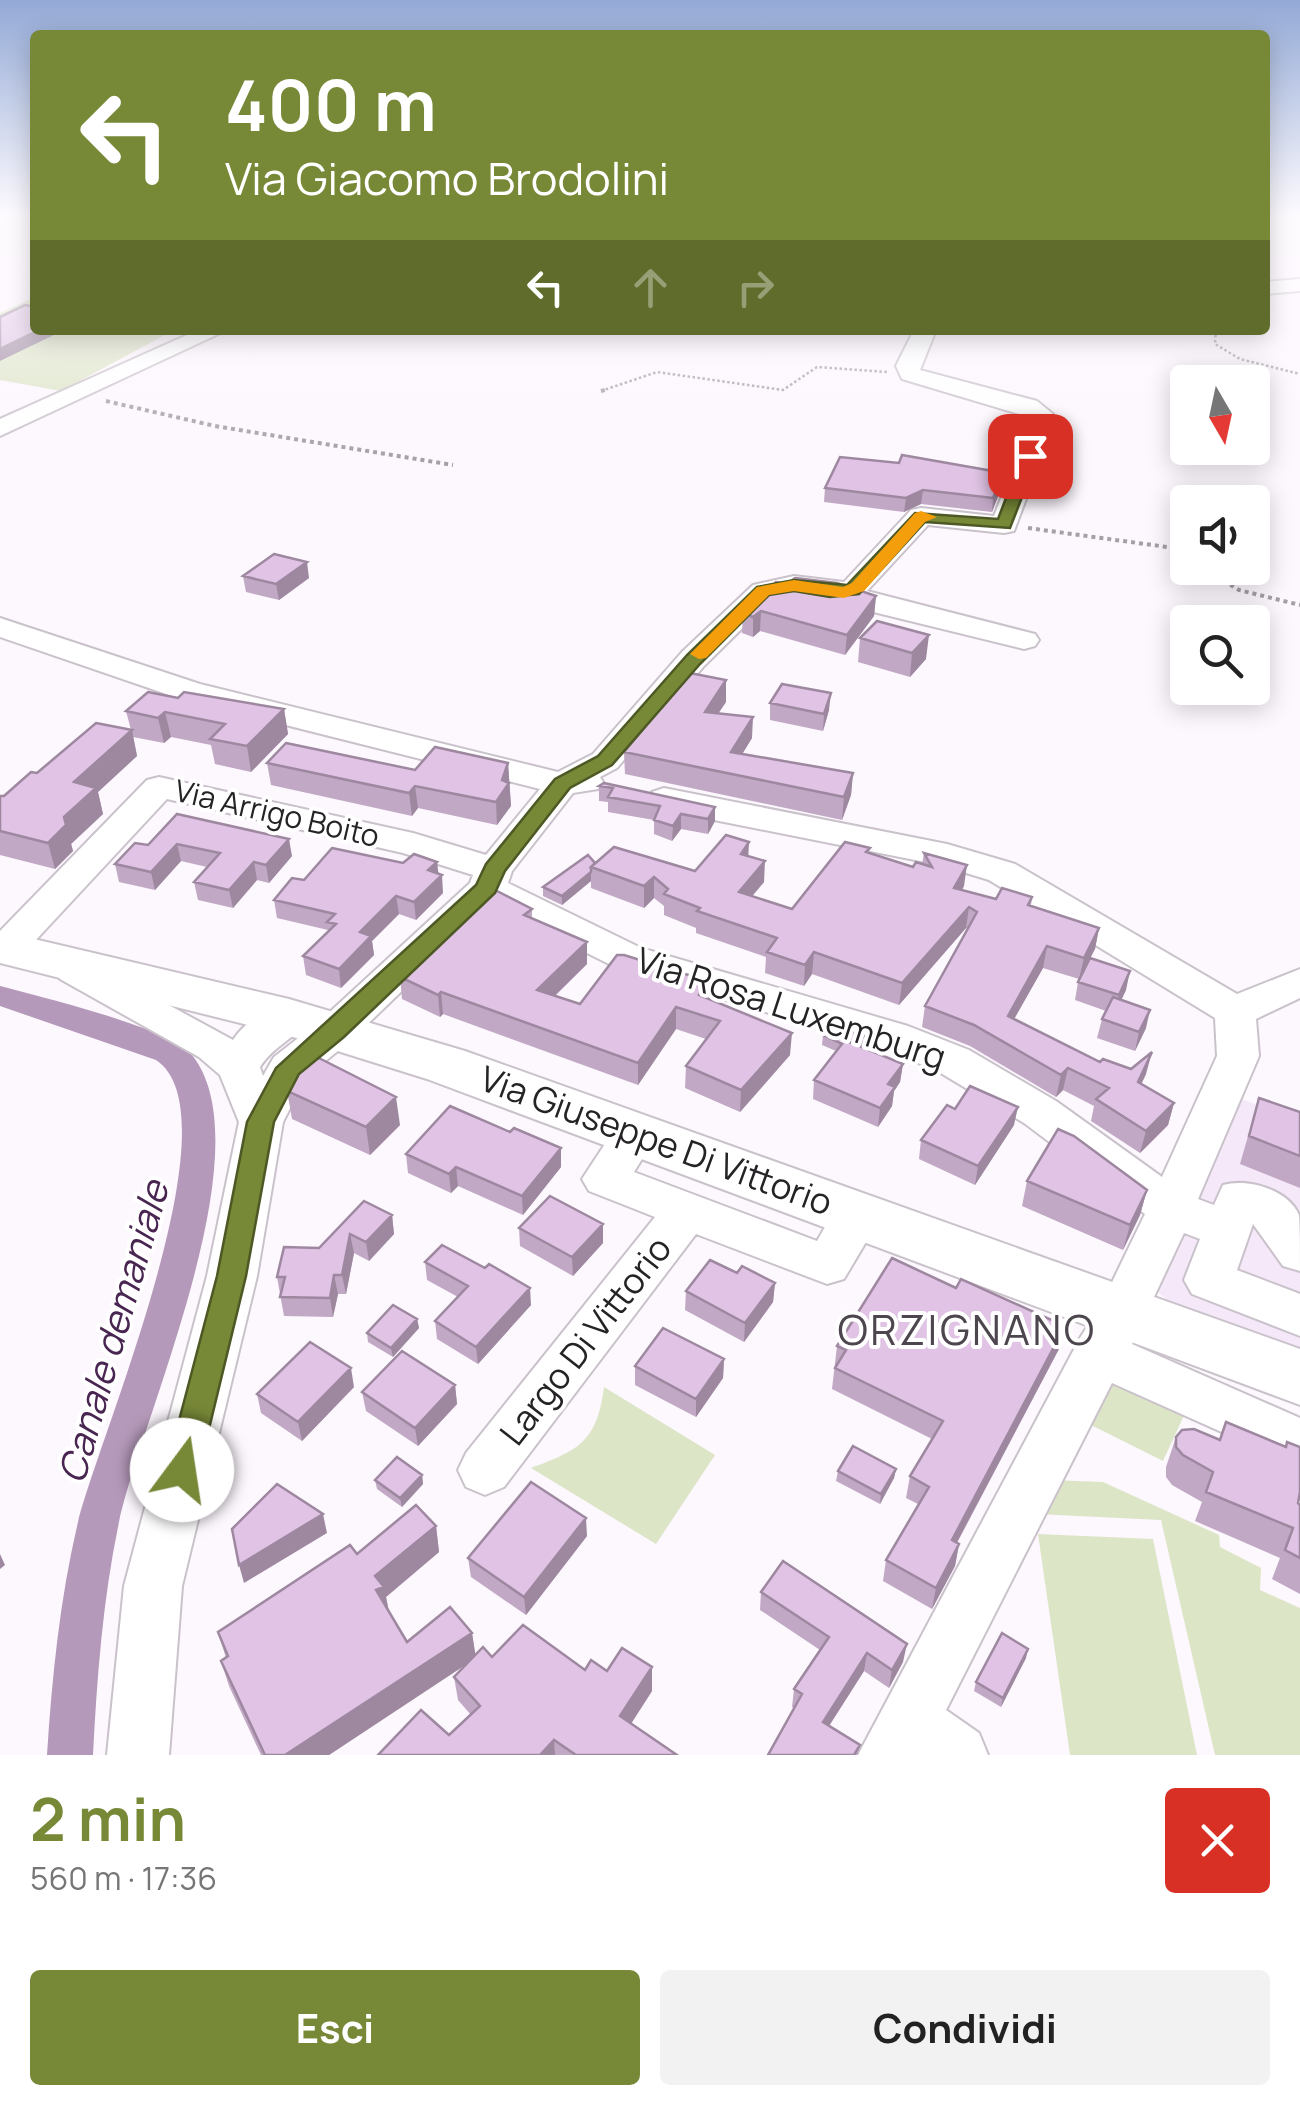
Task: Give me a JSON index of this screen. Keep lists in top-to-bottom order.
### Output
{
  "streets": {
    "main road": ["Via Giuseppe Di Vittorio"],
    "street": ["Via Arrigo Boito", "Via Rosa Luxemburg", "Largo Di Vittorio"]
  },
  "crossings": [
    ["Via Arrigo Boito", "Via Rosa Luxemburg"],
    ["Via Arrigo Boito", "Via Giuseppe Di Vittorio"],
    ["Via Giuseppe Di Vittorio", "Largo Di Vittorio"]
  ],
  "districts": ["ORZIGNANO"],
  "water": ["Canale demaniale"],
  "north": "bottom",
  "page": {
    "turn": ["400 m", "Via Giacomo Brodolini"],
    "heading": ["2 min", "560 m · 17:36"],
    "buttons": ["Esci", "Condividi"]
  }
}
